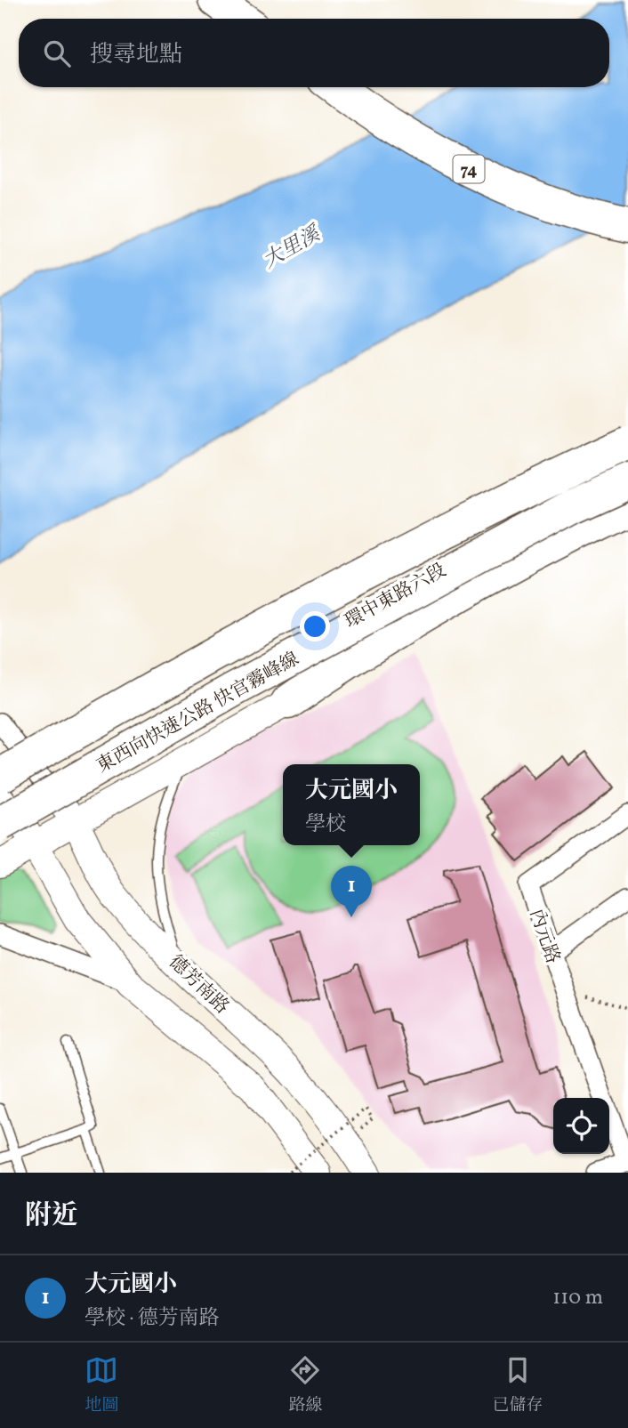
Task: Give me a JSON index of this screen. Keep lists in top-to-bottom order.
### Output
{
  "streets": {
    "highway": ["74", "東西向快速公路 快官霧峰線"],
    "street": ["環中東路六段", "內元路", "德芳南路"]
  },
  "crossings": [
    ["環中東路六段", "東西向快速公路 快官霧峰線"],
    ["環中東路六段", "德芳南路"]
  ],
  "water": ["大里溪"],
  "page": {
    "search": "搜尋地點",
    "popup": ["大元國小", "學校"],
    "pins": "1",
    "heading": "附近",
    "list": [
      {
        "mark": "1",
        "name": "大元國小",
        "note": "學校 · 德芳南路",
        "value": "110 m"
      }
    ],
    "nav": ["地圖", "路線", "已儲存"]
  }
}
